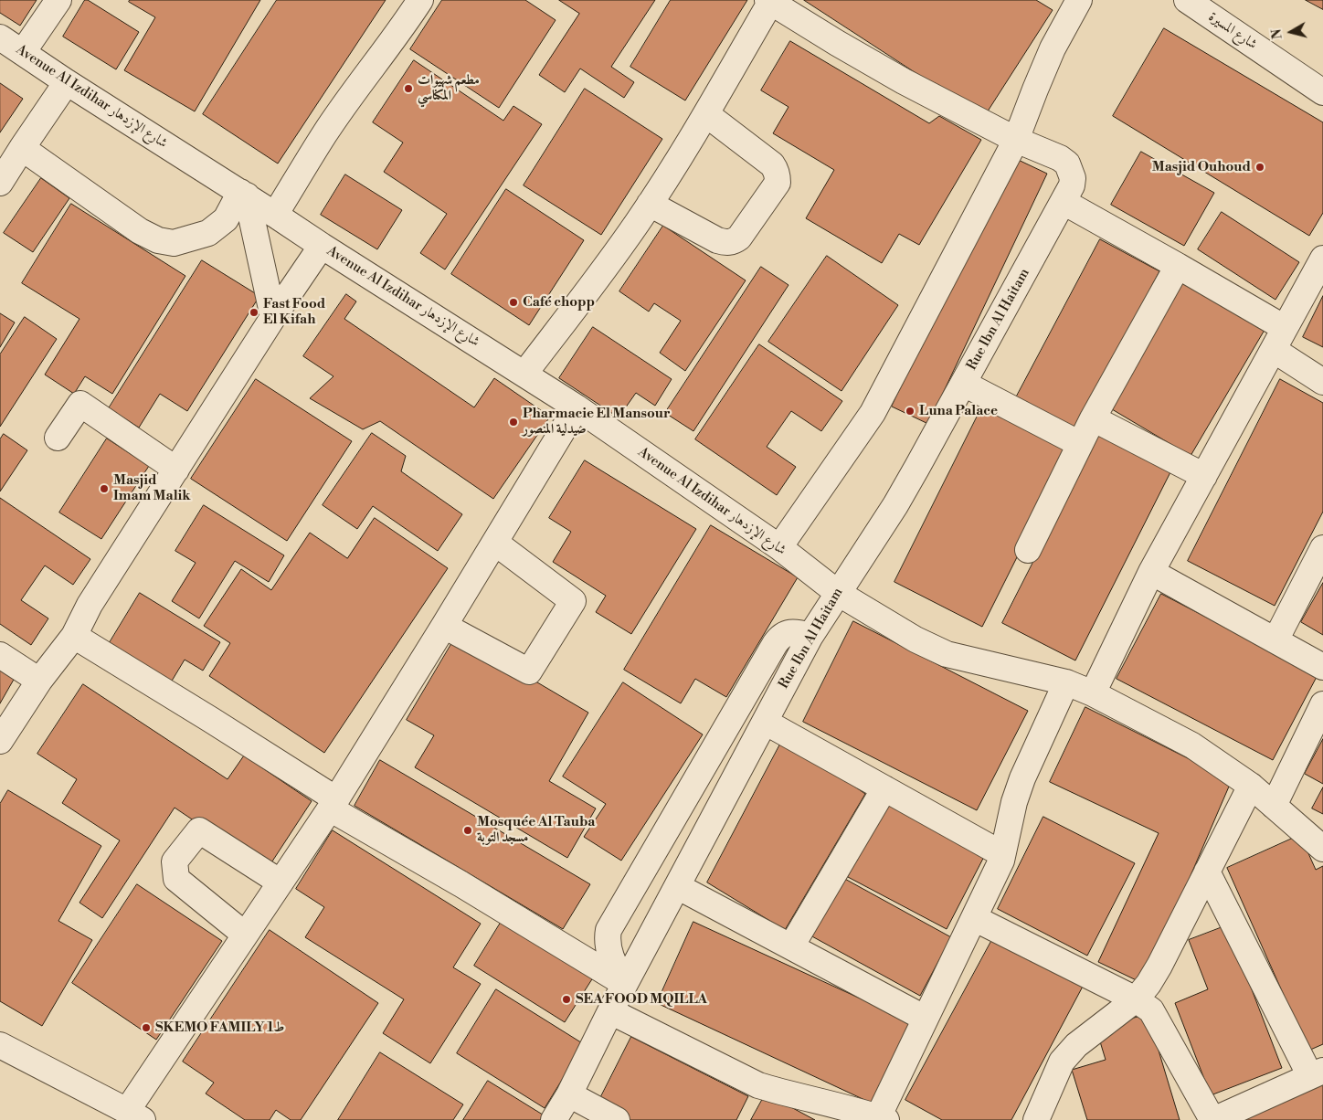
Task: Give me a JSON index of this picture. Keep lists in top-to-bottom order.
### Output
{
  "streets": {
    "street": ["شارع المسيرة", "Avenue Al Izdihar شارع الإزدهار", "Rue Ibn Al Haitam"]
  },
  "crossings": [
    ["Avenue Al Izdihar شارع الإزدهار", "Rue Ibn Al Haitam"]
  ],
  "places": [
    "مطعم شهيوات المكناسي",
    "Masjid Ouhoud",
    "Café chopp",
    "Fast Food El Kifah",
    "Luna Palace",
    "Pharmacie El Mansour صيدلية المنصور",
    "Masjid Imam Malik",
    "Mosquée Al Tauba مسجد التوبة",
    "SEA FOOD MQILLA",
    "SKEMO FAMILY ط1"
  ],
  "north": "left"
}
